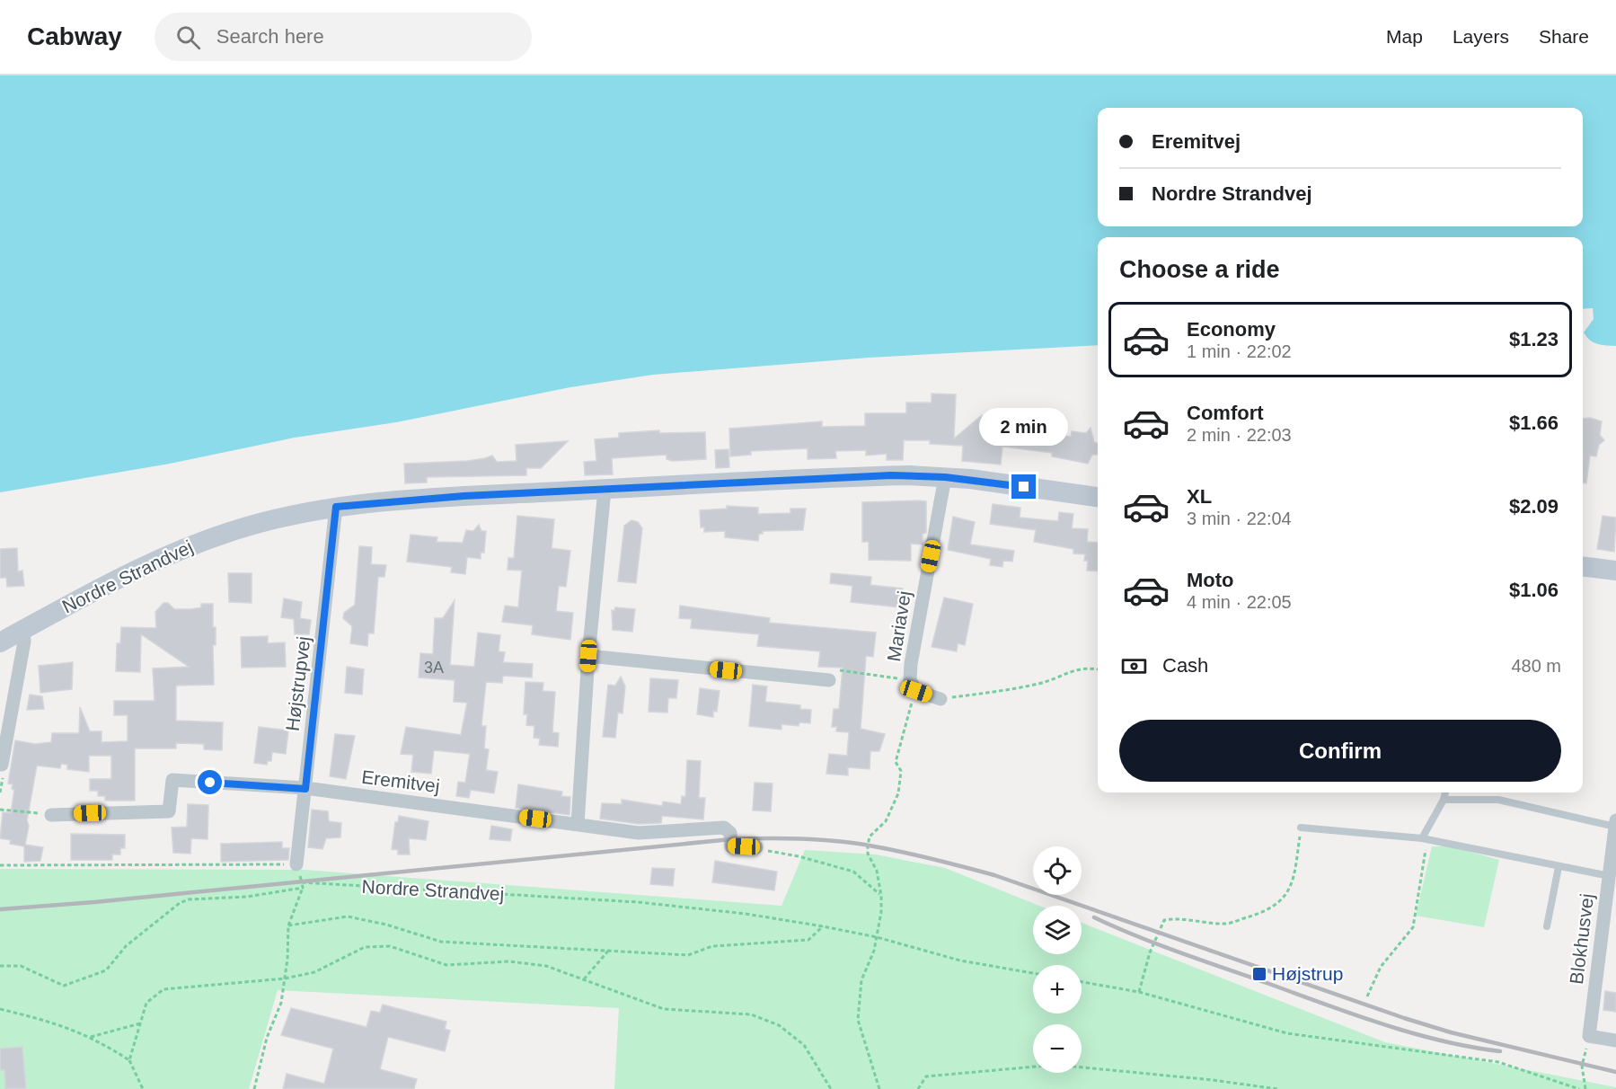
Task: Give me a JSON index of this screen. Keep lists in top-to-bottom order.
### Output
{
  "streets": {
    "main road": ["Nordre Strandvej"],
    "street": [
      "Mariavej",
      "Højstrupvej",
      "Eremitvej",
      "Blokhusvej"
    ]
  },
  "crossings": [
    ["Nordre Strandvej", "Mariavej"],
    ["Nordre Strandvej", "Højstrupvej"],
    ["Højstrupvej", "Eremitvej"]
  ],
  "places": {
    "transit": ["Højstrup"]
  },
  "house_numbers": ["3A"],
  "page": {
    "header": "Cabway",
    "search": "Search here",
    "nav": ["Map", "Layers", "Share"],
    "banner": ["Eremitvej", "Nordre Strandvej"],
    "heading": "Choose a ride",
    "list": [
      {
        "name": "Economy",
        "note": "1 min · 22:02",
        "value": "$1.23"
      },
      {
        "name": "Comfort",
        "note": "2 min · 22:03",
        "value": "$1.66"
      },
      {
        "name": "XL",
        "note": "3 min · 22:04",
        "value": "$2.09"
      },
      {
        "name": "Moto",
        "note": "4 min · 22:05",
        "value": "$1.06"
      }
    ],
    "bubble": "2 min",
    "pay": ["Cash", "480 m"],
    "buttons": "Confirm",
    "map_buttons": ["+", "−"]
  }
}
